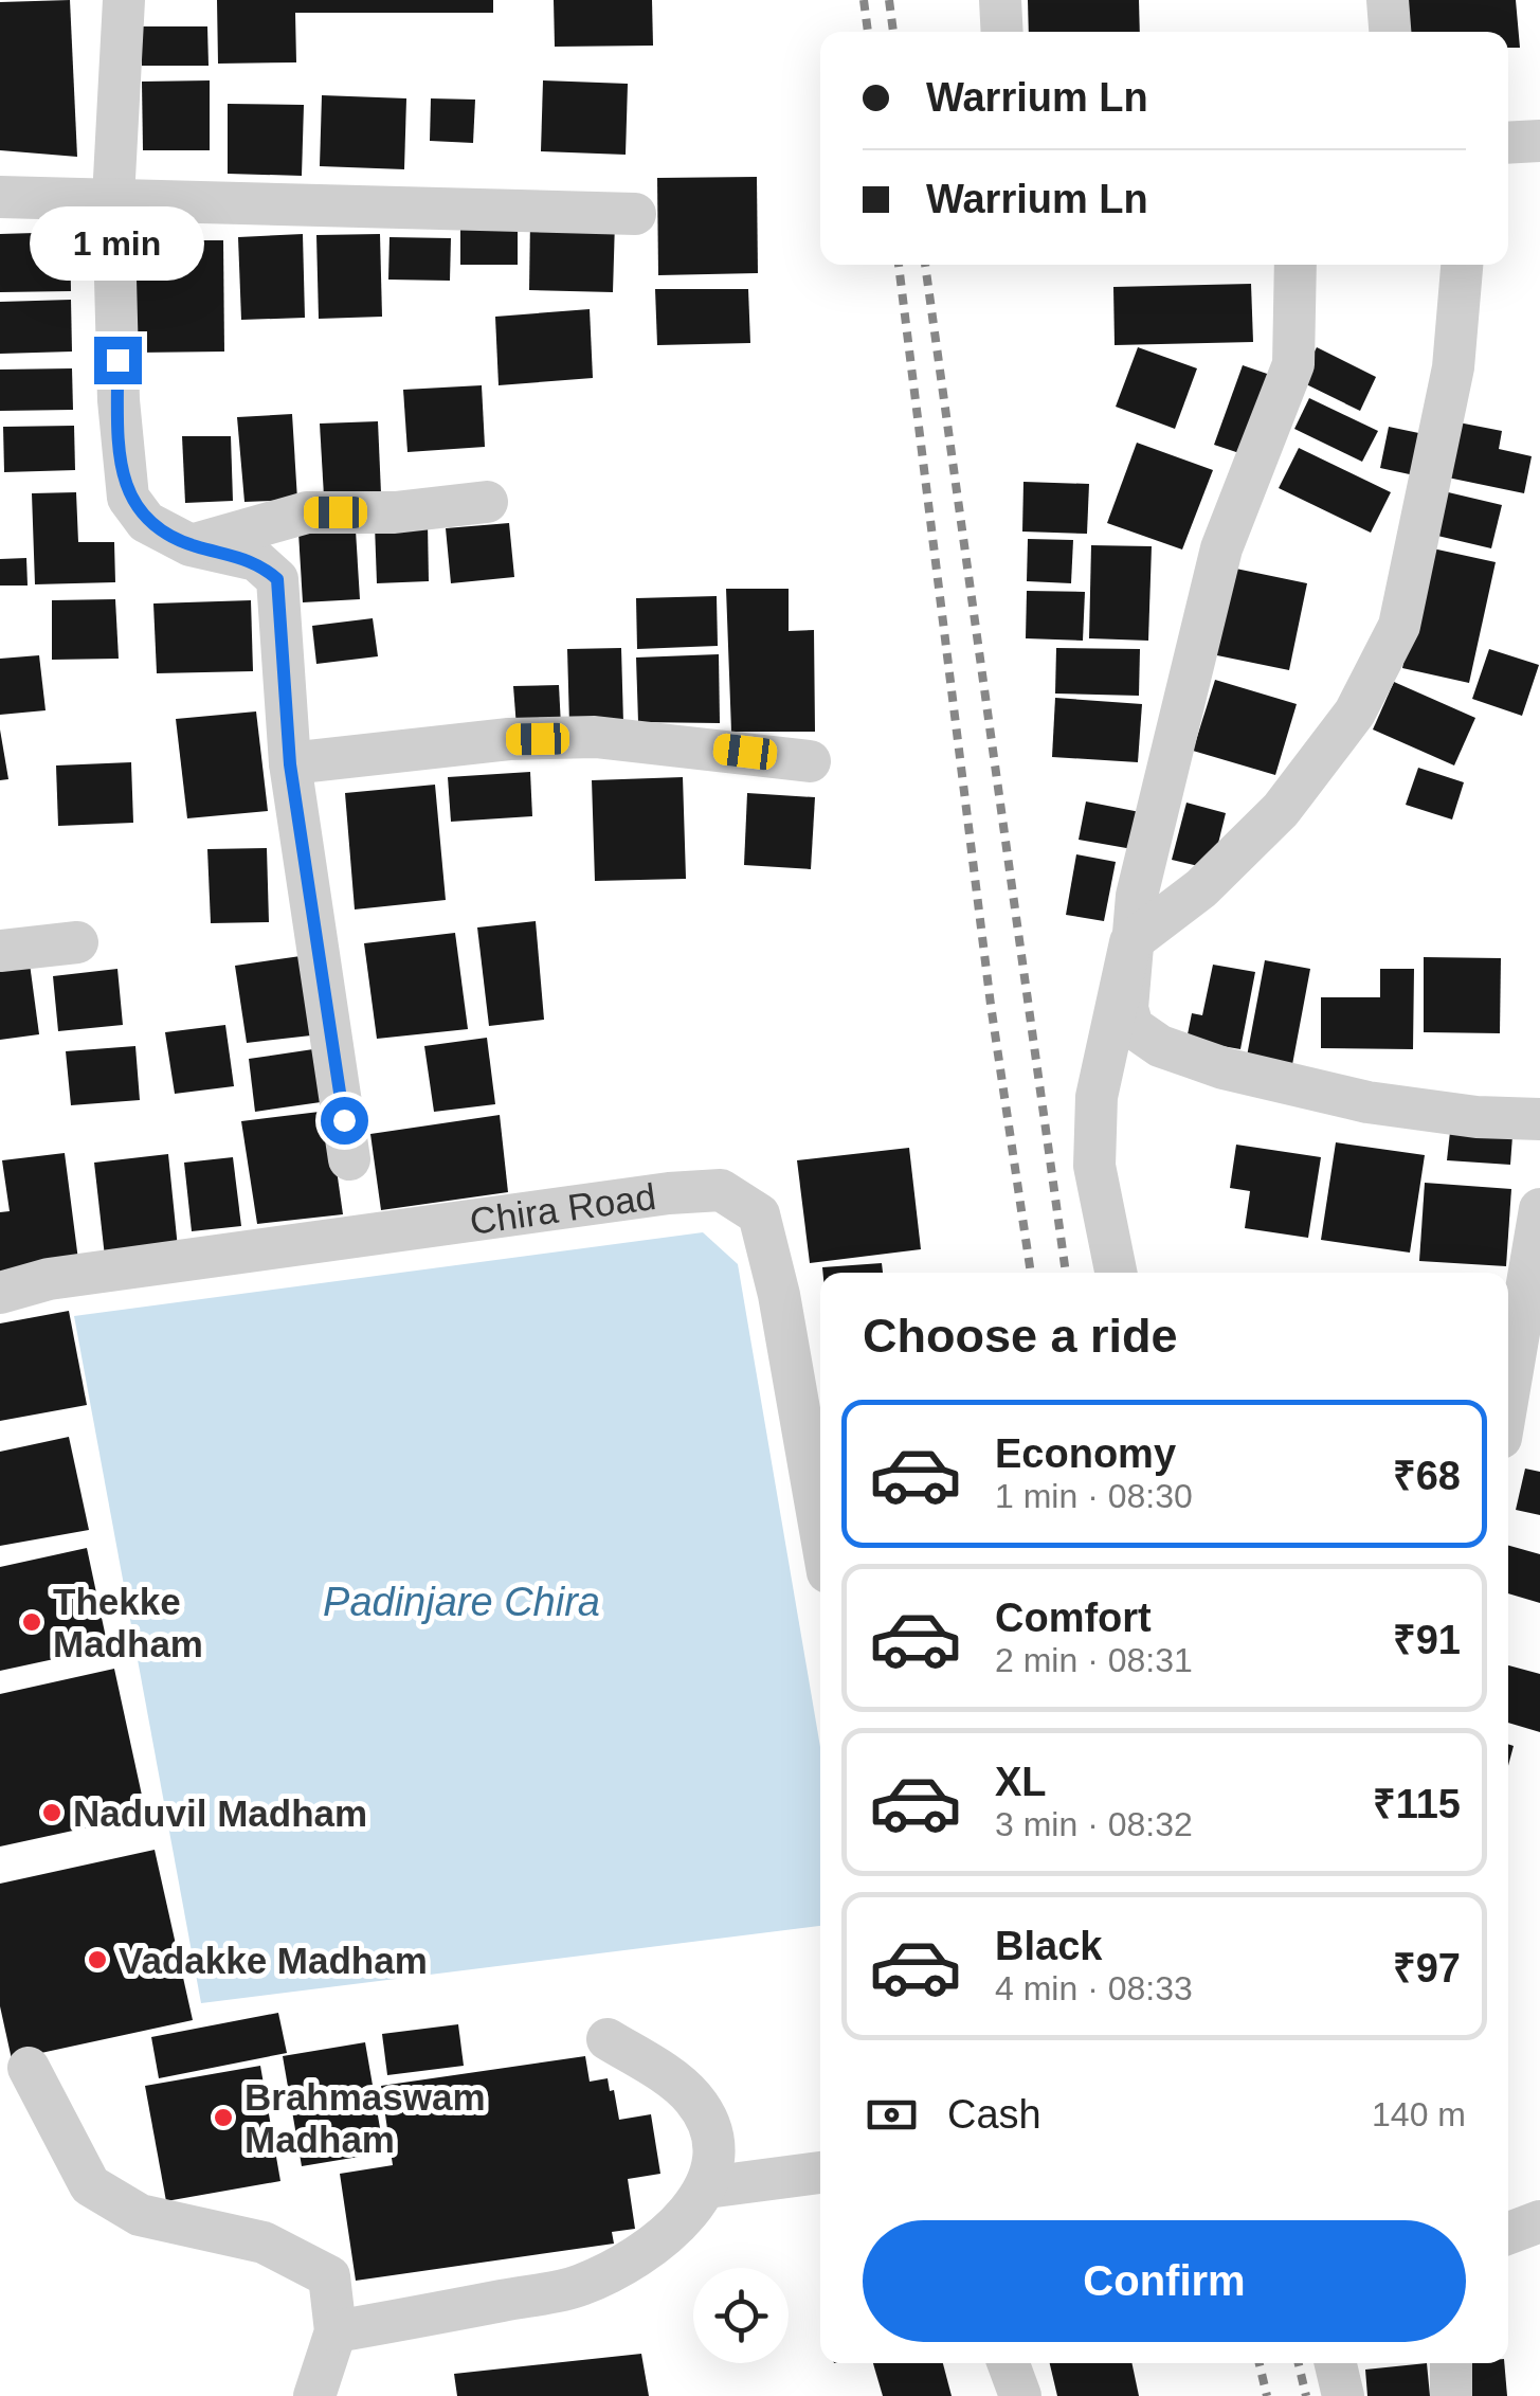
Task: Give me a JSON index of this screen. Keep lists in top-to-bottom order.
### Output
{
  "streets": {
    "street": ["Chira Road"]
  },
  "water": ["Padinjare Chira"],
  "places": [
    "Thekke Madham",
    "Naduvil Madham",
    "Vadakke Madham",
    "Brahmaswam Madham"
  ],
  "page": {
    "banner": ["Warrium Ln", "Warrium Ln"],
    "bubble": "1 min",
    "heading": "Choose a ride",
    "list": [
      {
        "name": "Economy",
        "note": "1 min · 08:30",
        "value": "₹68"
      },
      {
        "name": "Comfort",
        "note": "2 min · 08:31",
        "value": "₹91"
      },
      {
        "name": "XL",
        "note": "3 min · 08:32",
        "value": "₹115"
      },
      {
        "name": "Black",
        "note": "4 min · 08:33",
        "value": "₹97"
      }
    ],
    "pay": ["Cash", "140 m"],
    "buttons": "Confirm"
  }
}
